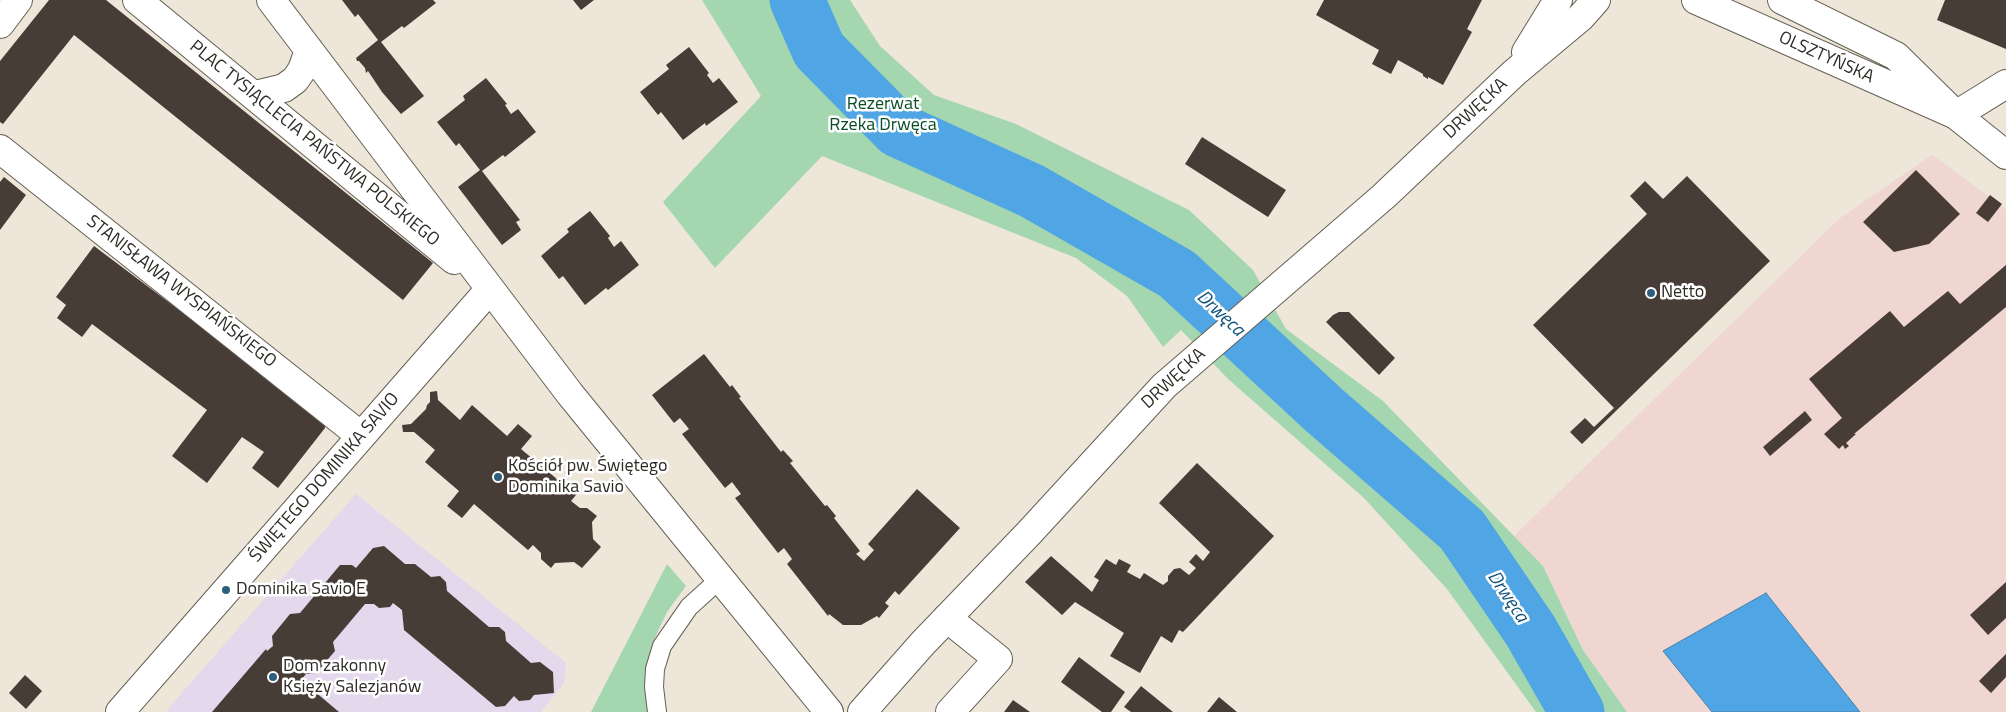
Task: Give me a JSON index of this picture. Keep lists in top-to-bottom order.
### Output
{
  "streets": {
    "street": [
      "OLSZTYŃSKA",
      "DRWĘCKA",
      "PLAC TYSIĄCLECIA PAŃSTWA POLSKIEGO",
      "STANISŁAWA WYSPIAŃSKIEGO",
      "ŚWIĘTEGO DOMINIKA SAVIO"
    ]
  },
  "crossings": [
    ["PLAC TYSIĄCLECIA PAŃSTWA POLSKIEGO", "ŚWIĘTEGO DOMINIKA SAVIO"],
    ["STANISŁAWA WYSPIAŃSKIEGO", "ŚWIĘTEGO DOMINIKA SAVIO"]
  ],
  "water": ["Drwęca"],
  "parks": ["Rezerwat Rzeka Drwęca"],
  "places": [
    "Netto",
    "Kościół pw. Świętego Dominika Savio",
    "Dominika Savio E",
    "Dom zakonny Księży Salezjanów"
  ]
}
